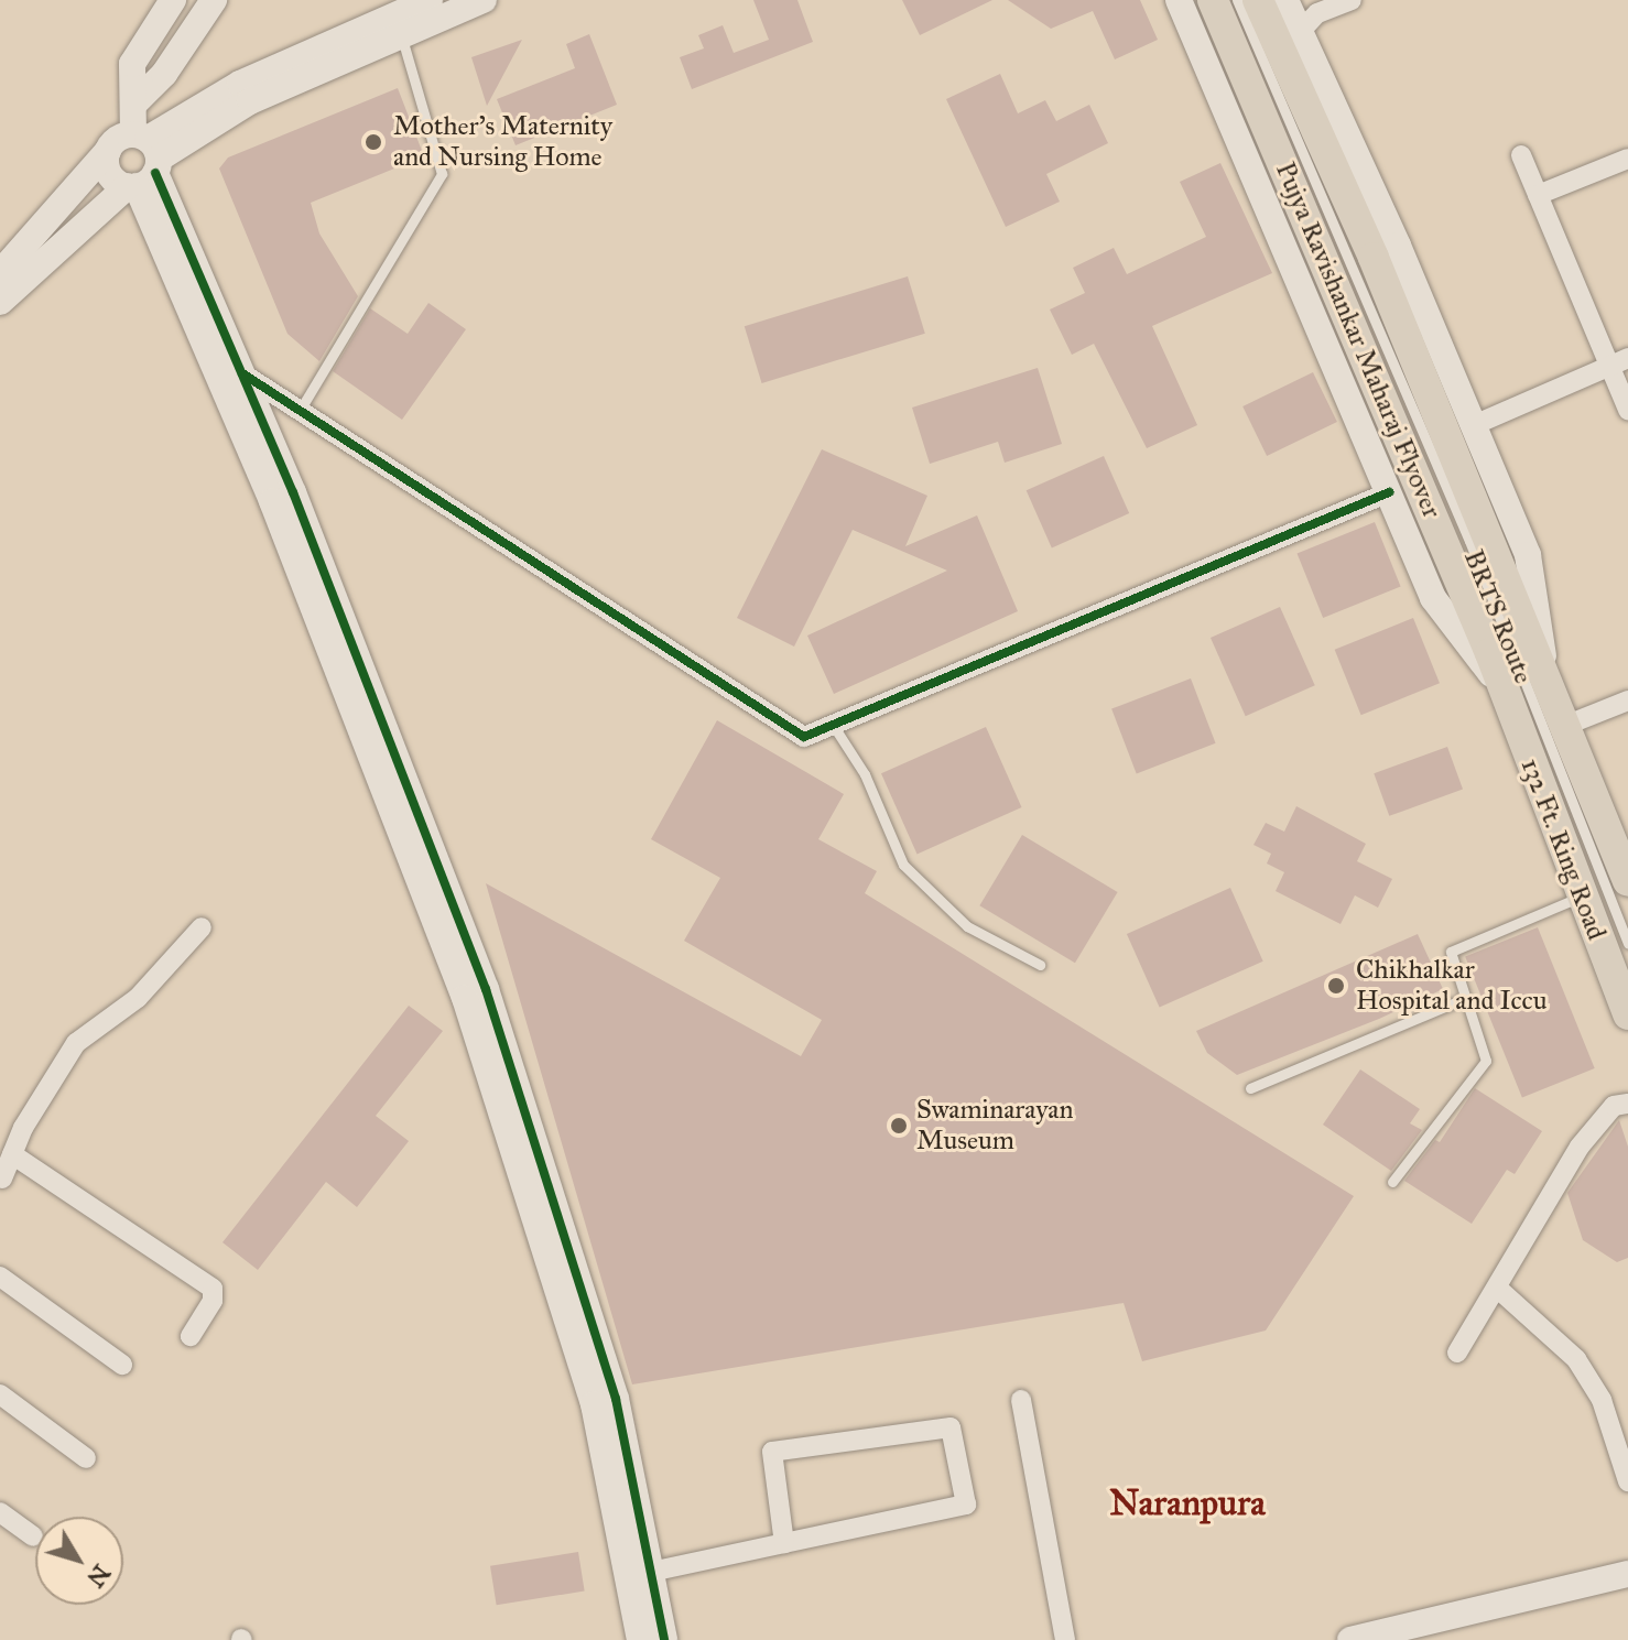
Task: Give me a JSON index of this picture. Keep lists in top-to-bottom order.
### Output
{
  "streets": {
    "main road": ["Pujya Ravishankar Maharaj Flyover", "132 Ft. Ring Road"],
    "lane": ["BRTS Route"]
  },
  "crossings": [
    ["Pujya Ravishankar Maharaj Flyover", "132 Ft. Ring Road"]
  ],
  "districts": ["Naranpura"],
  "places": ["Mother's Maternity and Nursing Home", "Chikhalkar Hospital and Iccu", "Swaminarayan Museum"],
  "north": "bottom right"
}
